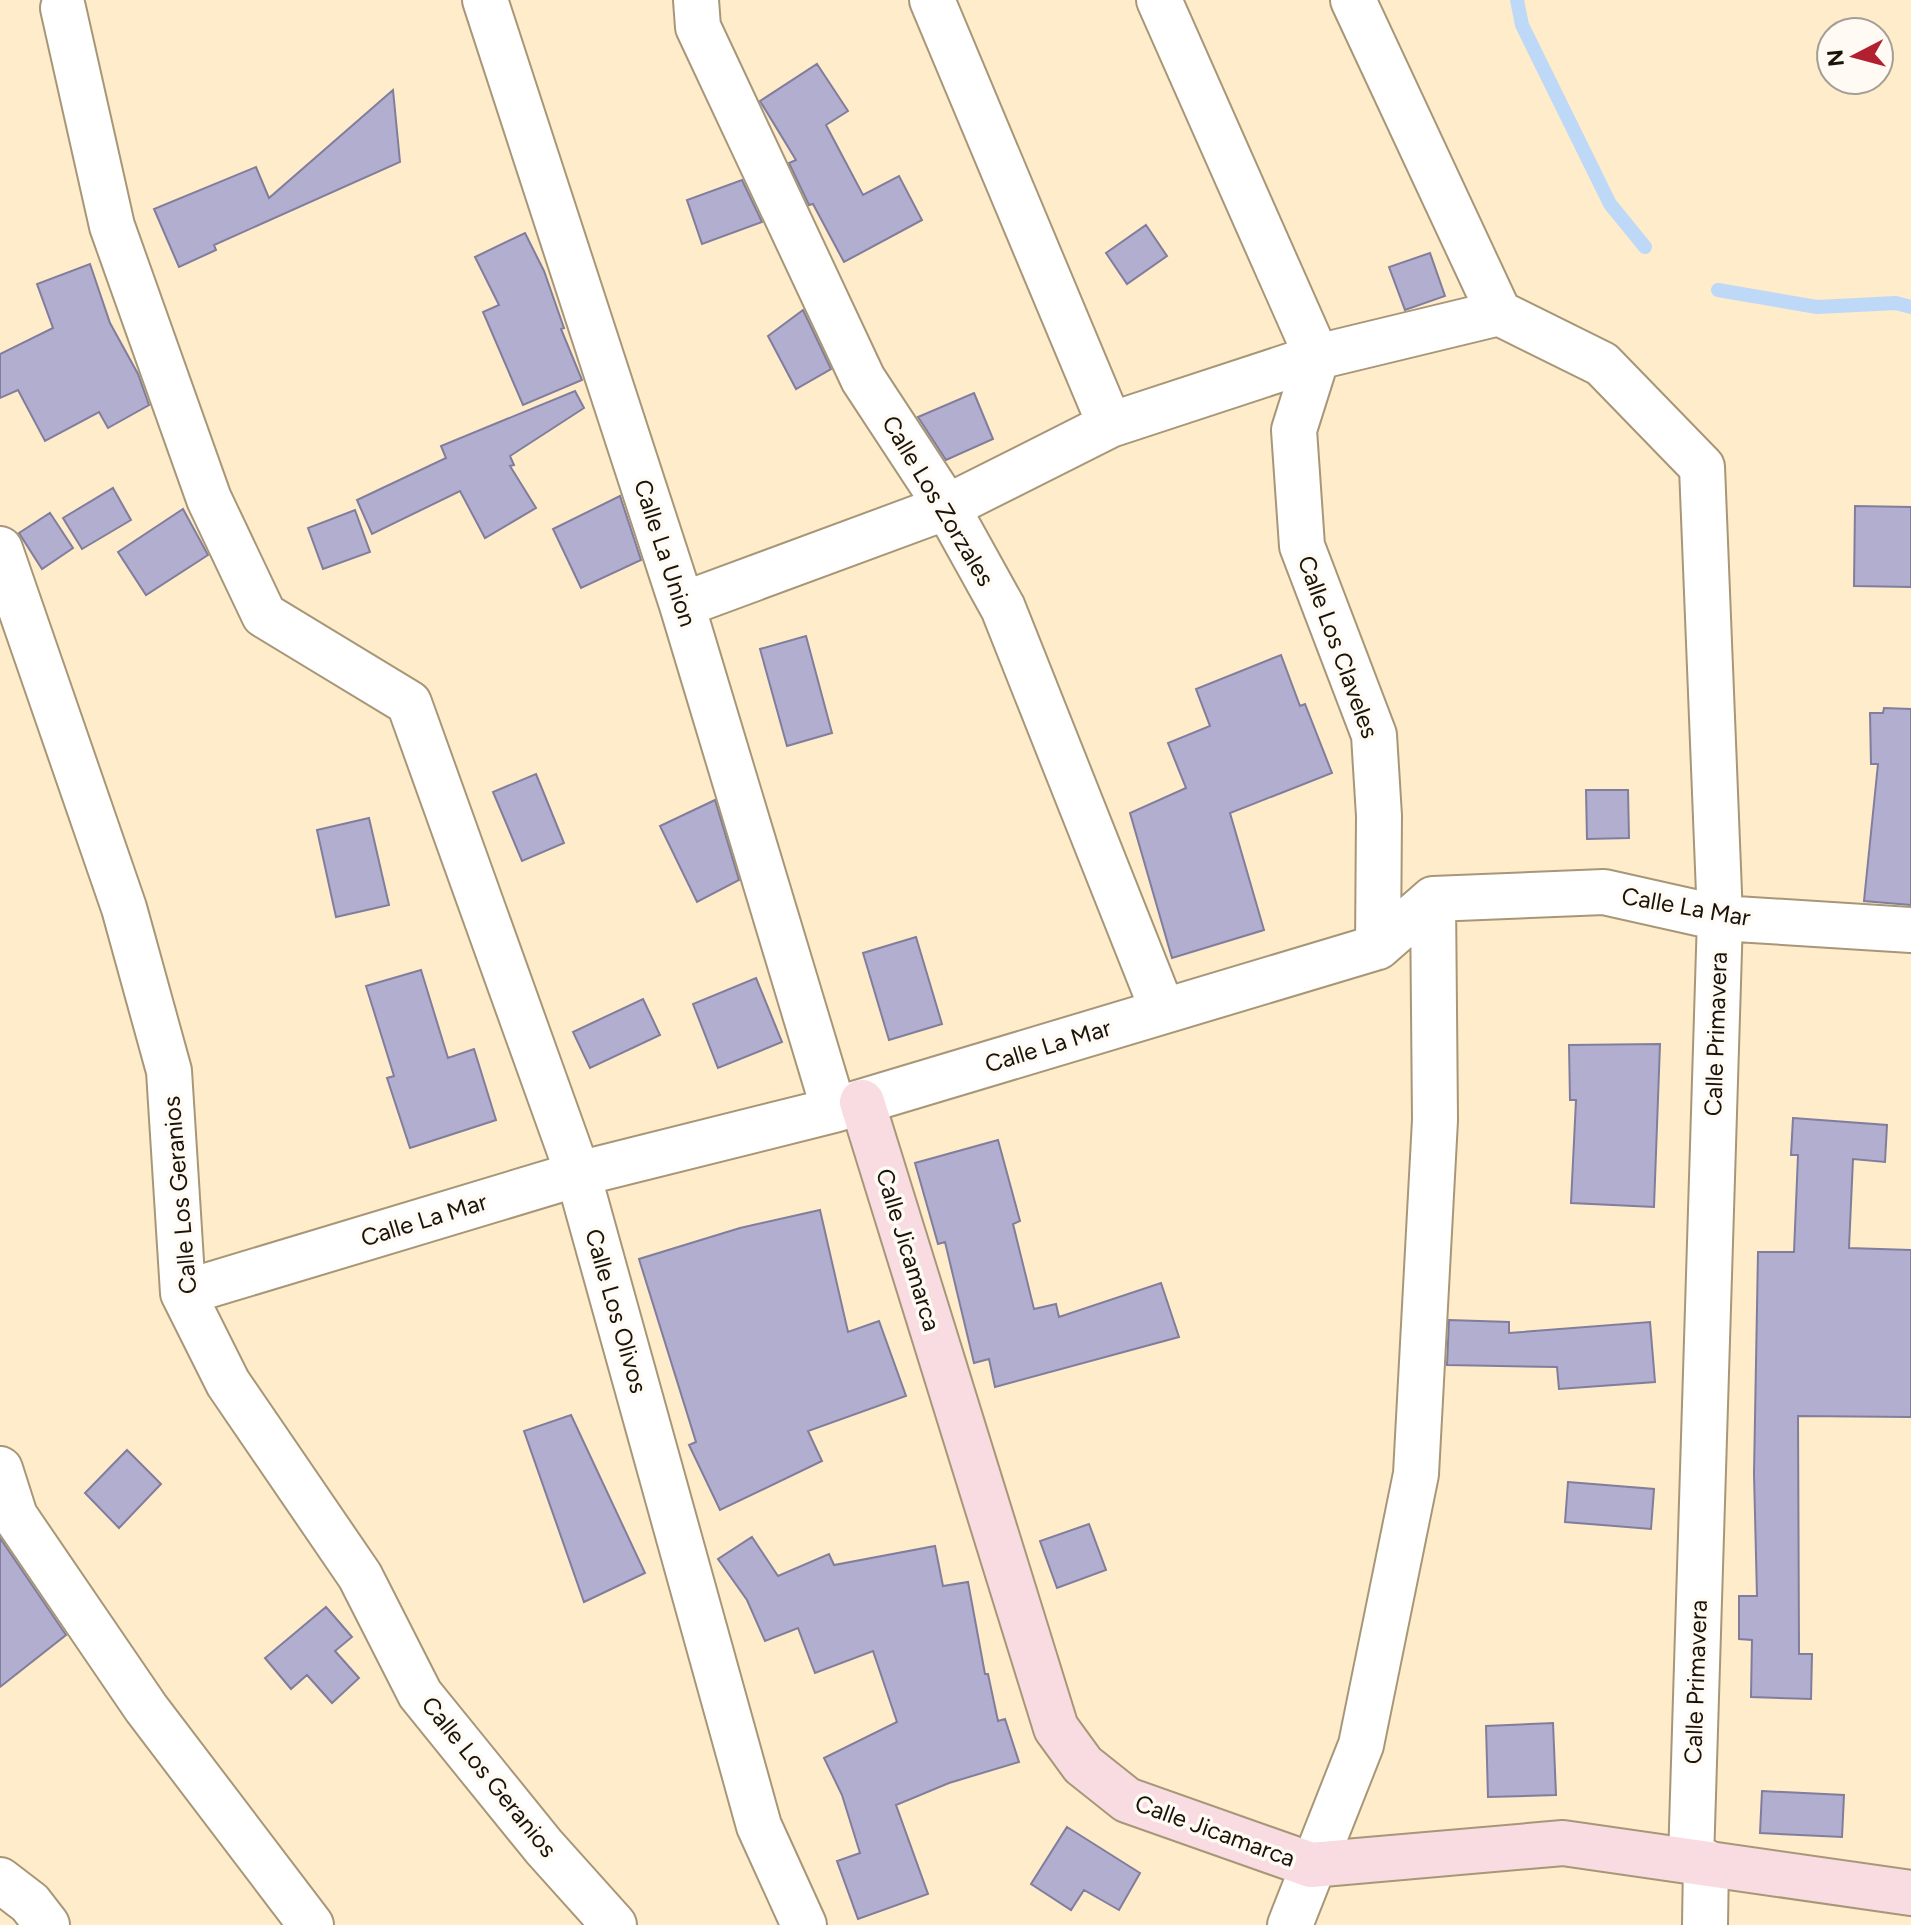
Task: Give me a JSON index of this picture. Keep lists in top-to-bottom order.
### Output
{
  "streets": {
    "street": [
      "Calle Los Zorzales",
      "Calle La Union",
      "Calle Los Claveles",
      "Calle La Mar",
      "Calle Primavera",
      "Calle Los Geranios",
      "Calle Jicamarca",
      "Calle Los Olivos"
    ]
  },
  "crossings": [
    ["Calle Los Zorzales", "Calle La Mar"],
    ["Calle La Union", "Calle La Mar"],
    ["Calle La Union", "Calle Jicamarca"],
    ["Calle Los Claveles", "Calle La Mar"],
    ["Calle La Mar", "Calle Primavera"],
    ["Calle La Mar", "Calle Los Geranios"],
    ["Calle La Mar", "Calle Jicamarca"],
    ["Calle La Mar", "Calle Los Olivos"],
    ["Calle Primavera", "Calle Jicamarca"]
  ],
  "north": "left"
}
